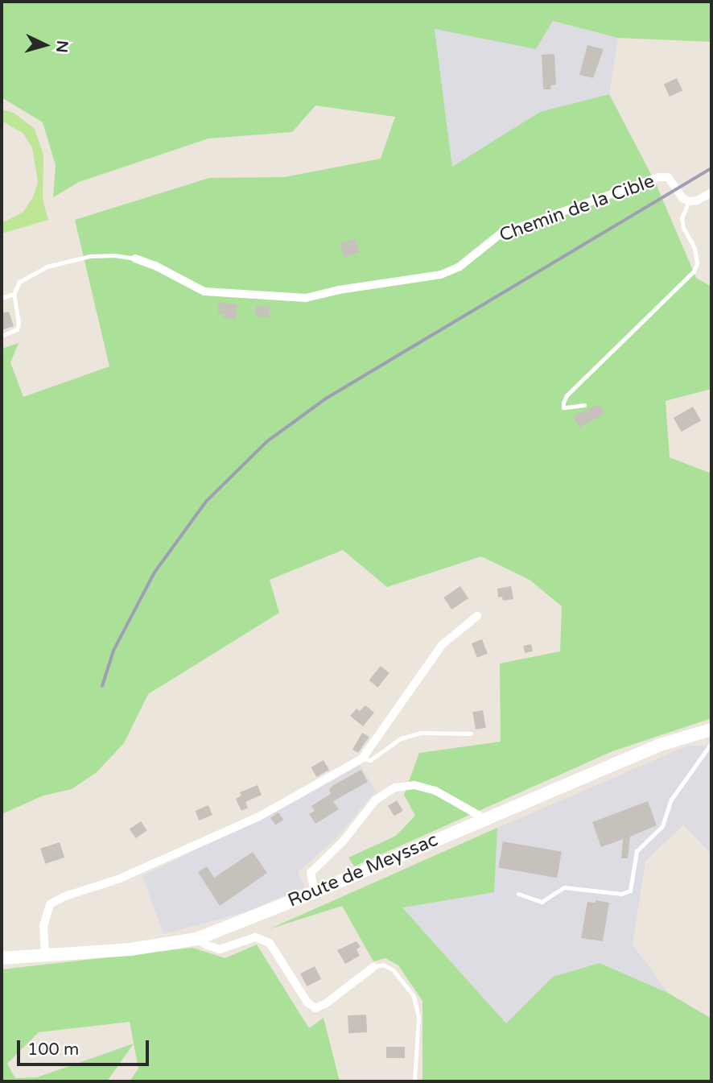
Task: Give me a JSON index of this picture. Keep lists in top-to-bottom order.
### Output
{
  "streets": {
    "main road": ["Route de Meyssac"],
    "street": ["Chemin de la Cible"]
  },
  "scale_bar": "100 m",
  "north": "right"
}
